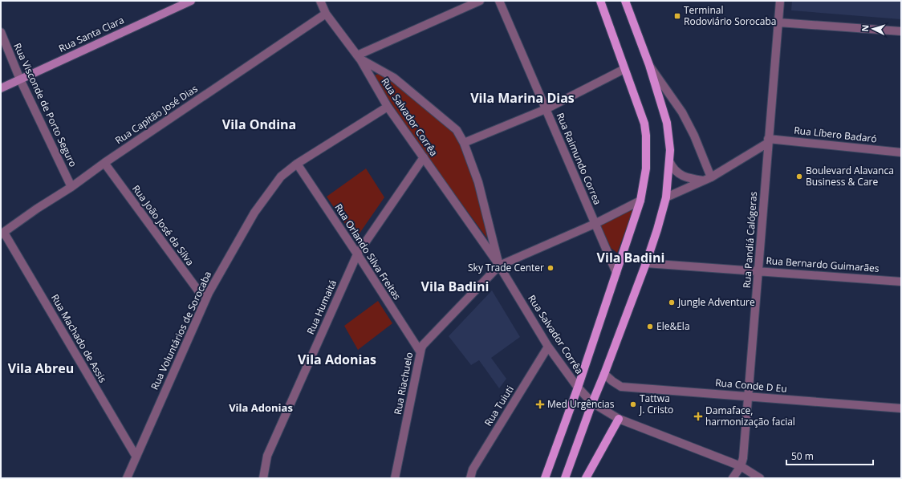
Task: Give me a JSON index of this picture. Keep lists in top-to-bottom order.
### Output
{
  "streets": {
    "main road": ["Rua Santa Clara"],
    "street": [
      "Rua Visconde de Porto Seguro",
      "Rua Capitão José Dias",
      "Rua Salvador Corrêa",
      "Rua Líbero Badaró",
      "Rua Raimundo Correa",
      "Rua João José da Silva",
      "Rua Pandiá Calógeras",
      "Rua Orlando Silva Freitas",
      "Rua Bernardo Guimarães",
      "Rua Humaitá",
      "Rua Voluntários de Sorocaba",
      "Rua Machado de Assis",
      "Rua Riachuelo",
      "Rua Conde D Eu",
      "Rua Tuiuti"
    ]
  },
  "crossings": [
    ["Rua Santa Clara", "Rua Visconde de Porto Seguro"],
    ["Rua Visconde de Porto Seguro", "Rua Capitão José Dias"],
    ["Rua Capitão José Dias", "Rua Salvador Corrêa"],
    ["Rua Capitão José Dias", "Rua João José da Silva"],
    ["Rua Capitão José Dias", "Rua Machado de Assis"],
    ["Rua Salvador Corrêa", "Rua Pandiá Calógeras"],
    ["Rua Salvador Corrêa", "Rua Humaitá"],
    ["Rua Salvador Corrêa", "Rua Voluntários de Sorocaba"],
    ["Rua Salvador Corrêa", "Rua Riachuelo"],
    ["Rua Salvador Corrêa", "Rua Tuiuti"],
    ["Rua Líbero Badaró", "Rua Pandiá Calógeras"],
    ["Rua João José da Silva", "Rua Voluntários de Sorocaba"],
    ["Rua Pandiá Calógeras", "Rua Bernardo Guimarães"],
    ["Rua Pandiá Calógeras", "Rua Conde D Eu"],
    ["Rua Orlando Silva Freitas", "Rua Humaitá"],
    ["Rua Orlando Silva Freitas", "Rua Voluntários de Sorocaba"],
    ["Rua Orlando Silva Freitas", "Rua Riachuelo"],
    ["Rua Voluntários de Sorocaba", "Rua Machado de Assis"]
  ],
  "districts": [
    "Vila Marina Dias",
    "Vila Ondina",
    "Vila Badini",
    "Vila Badini",
    "Vila Adonias",
    "Vila Abreu",
    "Vila Adonias"
  ],
  "places": {
    "transit": ["Terminal Rodoviário Sorocaba"],
    "other": [
      "Boulevard Alavanca Business & Care",
      "Sky Trade Center",
      "Jungle Adventure",
      "Ele&Ela",
      "Tattwa J. Cristo"
    ],
    "health": ["Med Urgências", "Damaface, harmonização facial"]
  },
  "scale_bar": "50 m",
  "north": "left"
}
